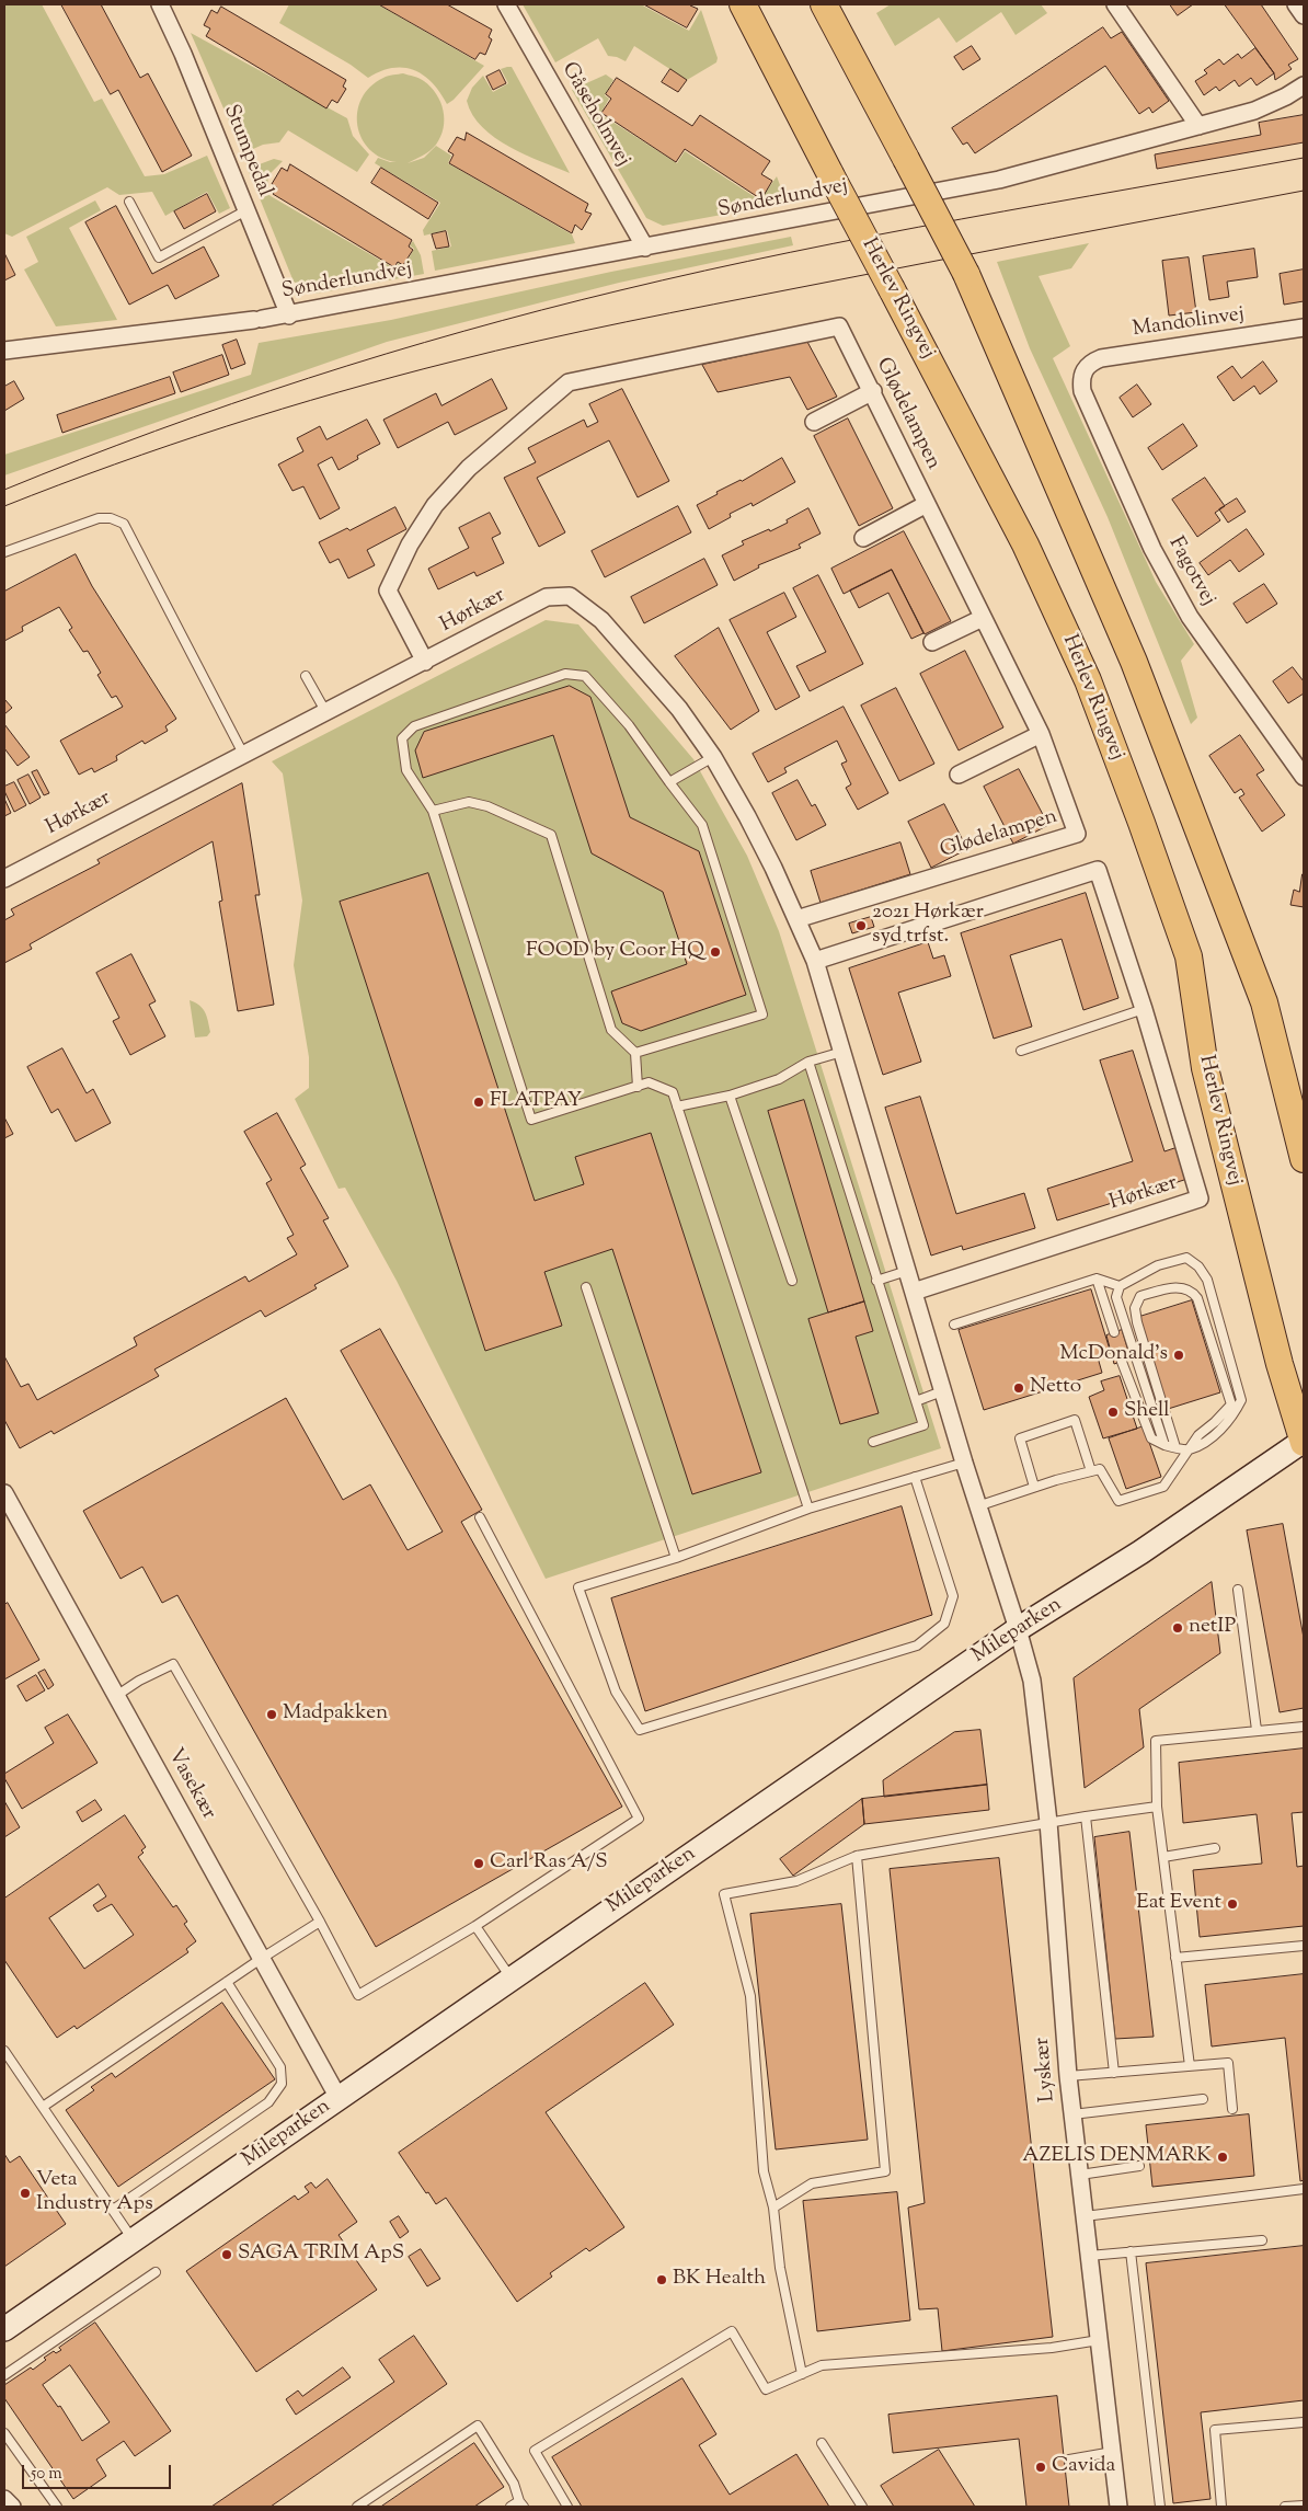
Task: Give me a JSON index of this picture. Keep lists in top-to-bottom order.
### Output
{
  "streets": {
    "main road": ["Herlev Ringvej"],
    "street": [
      "Gåseholmvej",
      "Stumpedal",
      "Sønderlundvej",
      "Mandolinvej",
      "Glødelampen",
      "Fagotvej",
      "Hørkær",
      "Mileparken",
      "Vasekær",
      "Lyskær"
    ]
  },
  "crossings": [
    ["Gåseholmvej", "Sønderlundvej"],
    ["Stumpedal", "Sønderlundvej"],
    ["Herlev Ringvej", "Mileparken"],
    ["Mandolinvej", "Fagotvej"],
    ["Glødelampen", "Hørkær"],
    ["Hørkær", "Mileparken"],
    ["Hørkær", "Lyskær"],
    ["Mileparken", "Vasekær"],
    ["Mileparken", "Lyskær"]
  ],
  "places": [
    "2021 Hørkær syd trfst.",
    "FOOD by Coor HQ",
    "FLATPAY",
    "McDonald's",
    "Netto",
    "Shell",
    "netIP",
    "Madpakken",
    "Carl Ras A/S",
    "Eat Event",
    "AZELIS DENMARK",
    "Veta Industry Aps",
    "SAGA TRIM ApS",
    "BK Health",
    "Cavida"
  ],
  "scale_bar": "50 m"
}
